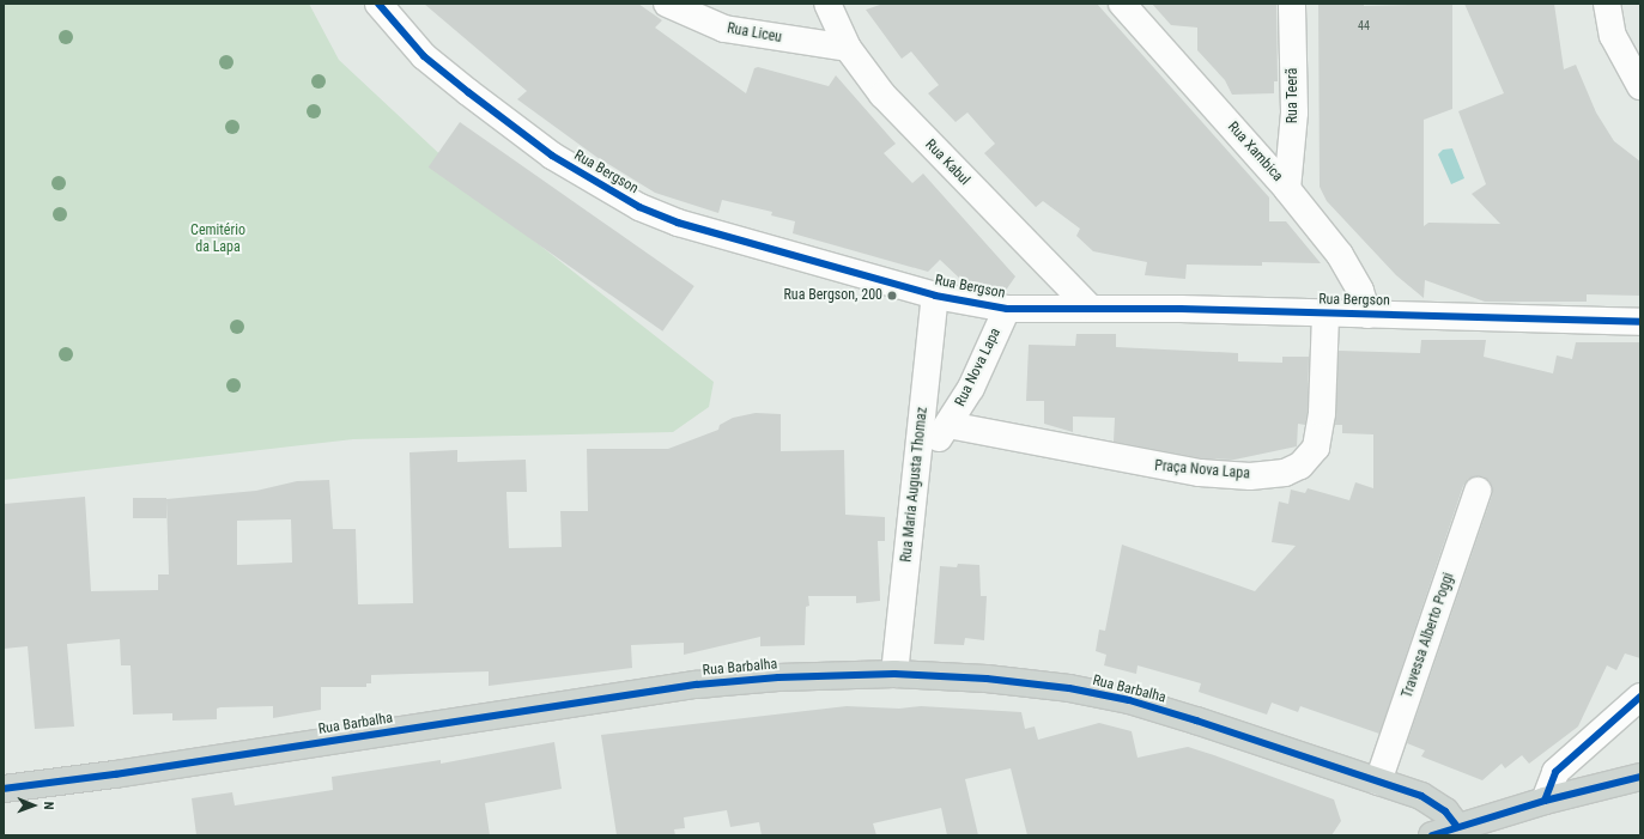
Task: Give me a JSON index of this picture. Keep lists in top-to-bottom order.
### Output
{
  "streets": {
    "main road": ["Rua Barbalha"],
    "street": [
      "Rua Liceu",
      "Rua Teerã",
      "Rua Xambica",
      "Rua Kabul",
      "Rua Bergson",
      "Rua Nova Lapa",
      "Praça Nova Lapa",
      "Rua Maria Augusta Thomaz",
      "Travessa Alberto Poggi"
    ]
  },
  "crossings": [
    ["Rua Liceu", "Rua Kabul"],
    ["Rua Teerã", "Rua Xambica"],
    ["Rua Xambica", "Rua Bergson"],
    ["Rua Kabul", "Rua Bergson"],
    ["Rua Bergson", "Rua Nova Lapa"],
    ["Rua Bergson", "Praça Nova Lapa"],
    ["Rua Bergson", "Rua Maria Augusta Thomaz"],
    ["Rua Nova Lapa", "Praça Nova Lapa"],
    ["Rua Nova Lapa", "Rua Maria Augusta Thomaz"],
    ["Rua Maria Augusta Thomaz", "Rua Barbalha"],
    ["Travessa Alberto Poggi", "Rua Barbalha"]
  ],
  "parks": ["Cemitério da Lapa"],
  "places": ["Rua Bergson, 200"],
  "house_numbers": ["44"],
  "north": "right"
}
